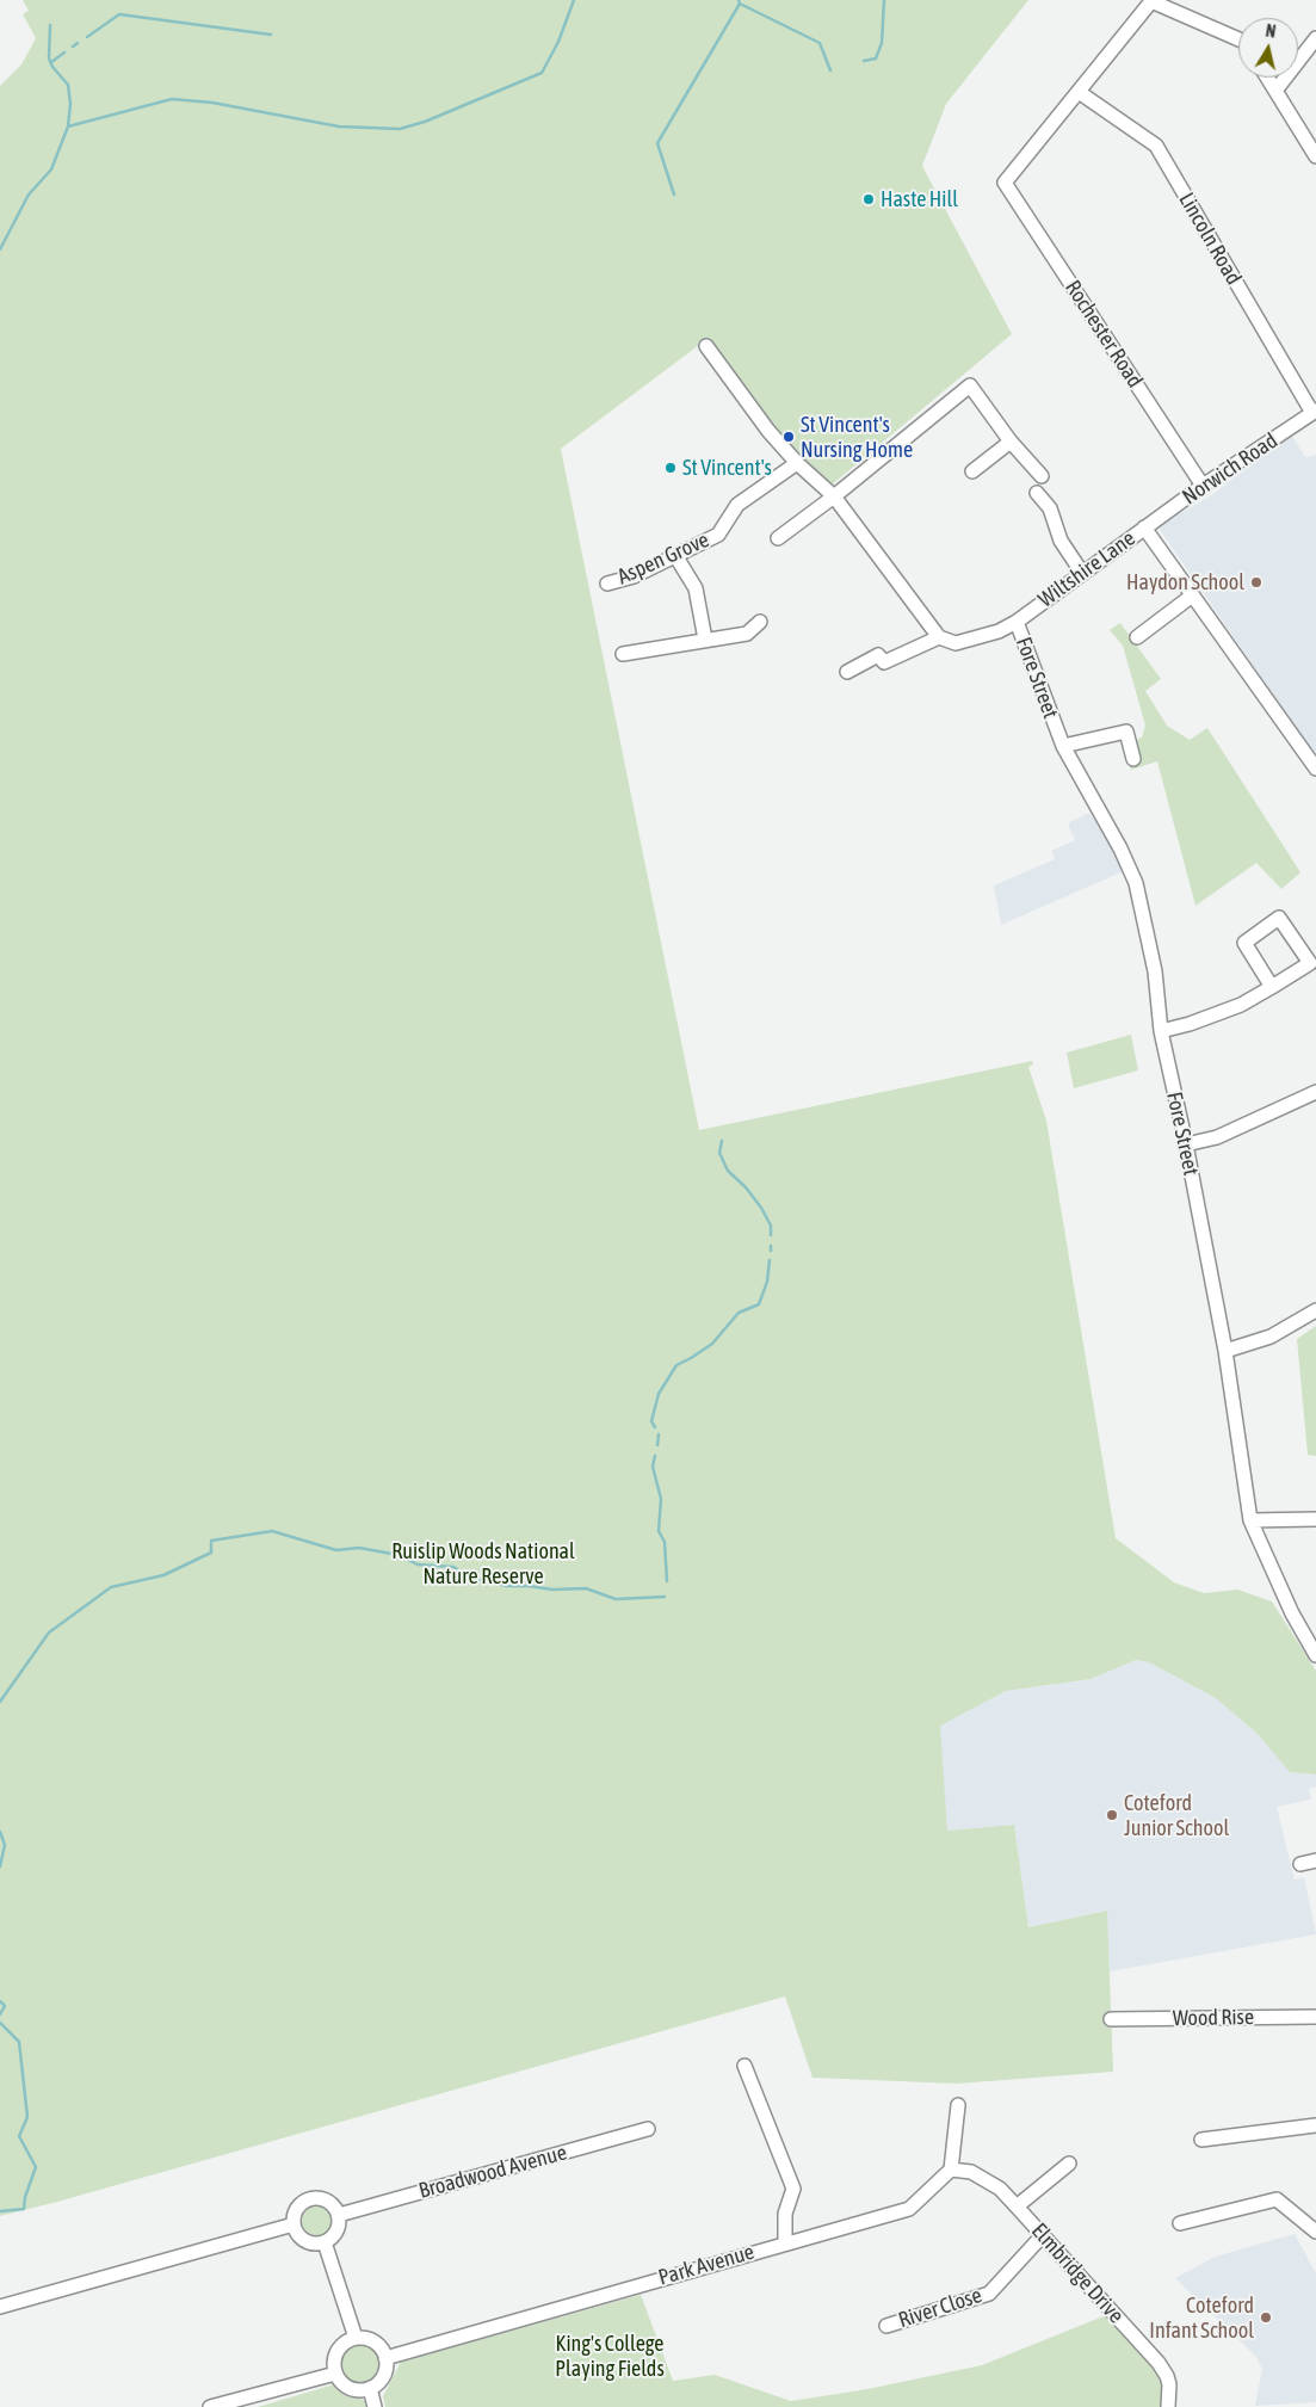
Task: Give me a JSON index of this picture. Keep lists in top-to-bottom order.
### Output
{
  "streets": {
    "street": [
      "Lincoln Road",
      "Rochester Road",
      "Norwich Road",
      "Aspen Grove",
      "Wiltshire Lane",
      "Fore Street",
      "Wood Rise",
      "Broadwood Avenue",
      "Park Avenue",
      "Elmbridge Drive",
      "River Close"
    ]
  },
  "crossings": [
    ["Lincoln Road", "Rochester Road"],
    ["Lincoln Road", "Norwich Road"],
    ["Rochester Road", "Norwich Road"],
    ["Norwich Road", "Wiltshire Lane"],
    ["Wiltshire Lane", "Fore Street"],
    ["Park Avenue", "Elmbridge Drive"],
    ["Elmbridge Drive", "River Close"]
  ],
  "parks": ["Ruislip Woods National Nature Reserve", "King's College Playing Fields"],
  "places": [
    "Haste Hill",
    "St Vincent's Nursing Home",
    "St Vincent's",
    "Haydon School",
    "Coteford Junior School",
    "Coteford Infant School"
  ],
  "north": "top"
}
